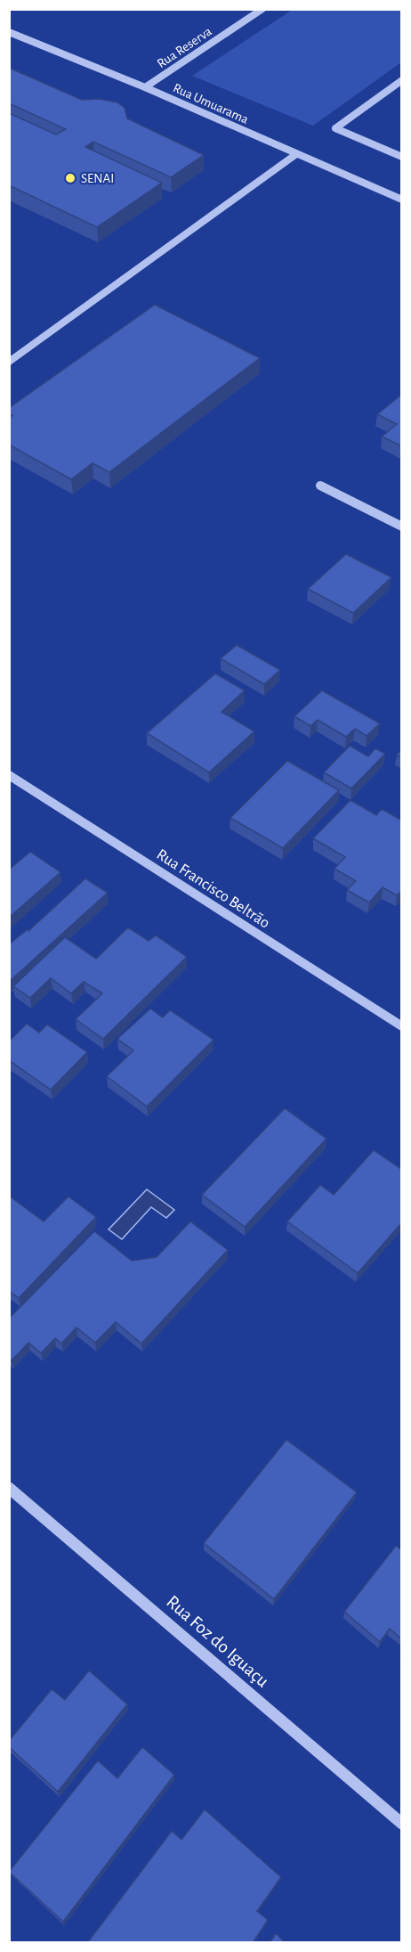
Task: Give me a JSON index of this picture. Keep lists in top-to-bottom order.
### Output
{
  "streets": {
    "street": [
      "Rua Reserva",
      "Rua Umuarama",
      "Rua Francisco Beltrão",
      "Rua Foz do Iguaçu"
    ]
  },
  "crossings": [
    ["Rua Reserva", "Rua Umuarama"]
  ],
  "places": ["SENAI"]
}
